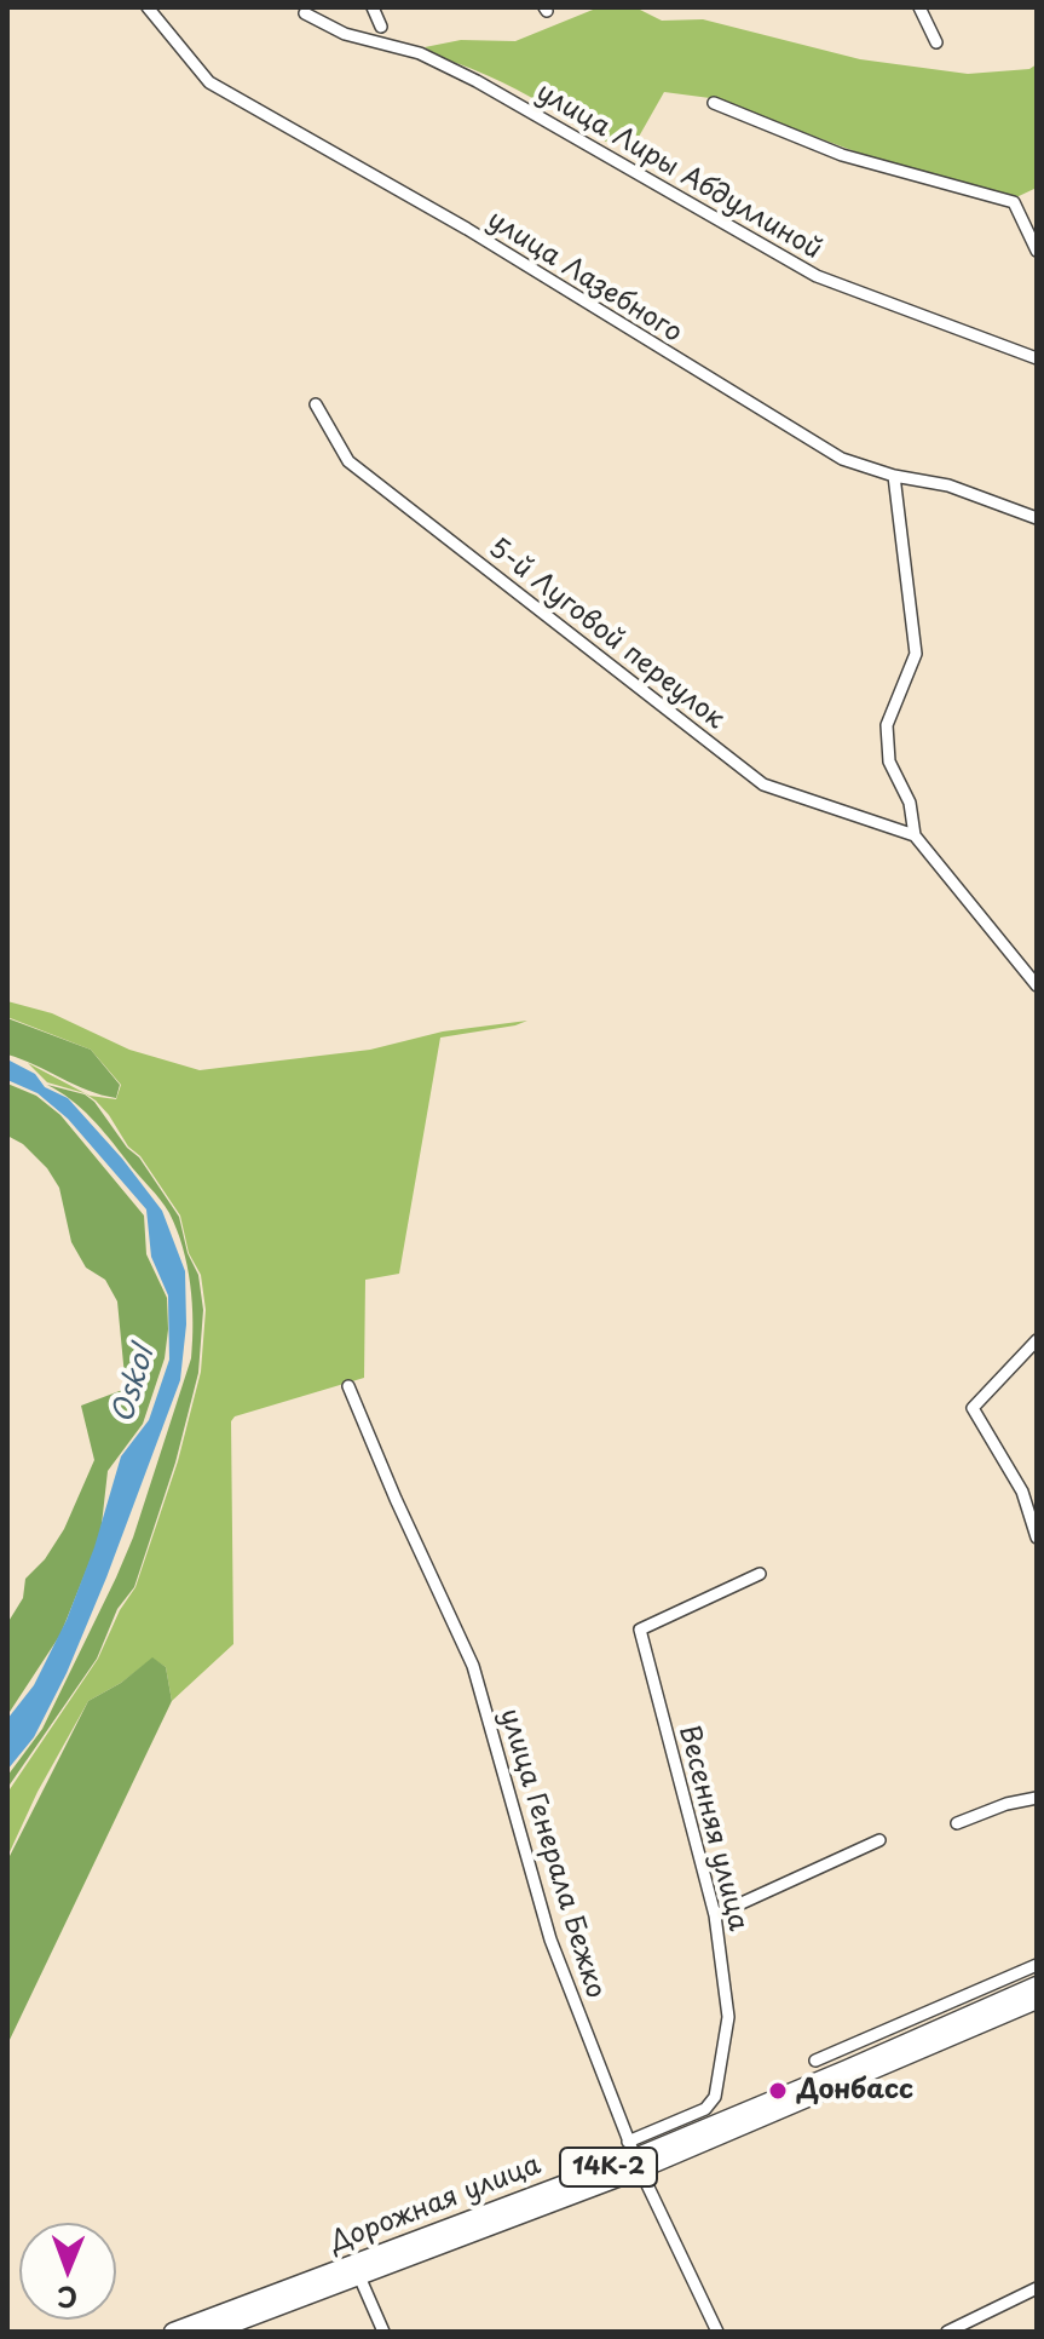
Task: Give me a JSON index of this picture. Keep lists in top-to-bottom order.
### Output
{
  "streets": {
    "main road": ["14К-2", "Дорожная улица"],
    "street": [
      "улица Лиры Абдуллиной",
      "улица Лазебного",
      "5-й Луговой переулок",
      "Весенняя улица",
      "улица Генерала Бежко"
    ]
  },
  "crossings": [
    ["Весенняя улица", "улица Генерала Бежко"],
    ["Весенняя улица", "Дорожная улица"],
    ["улица Генерала Бежко", "Дорожная улица"]
  ],
  "water": ["Oskol"],
  "places": ["Донбасс"],
  "north": "bottom"
}
